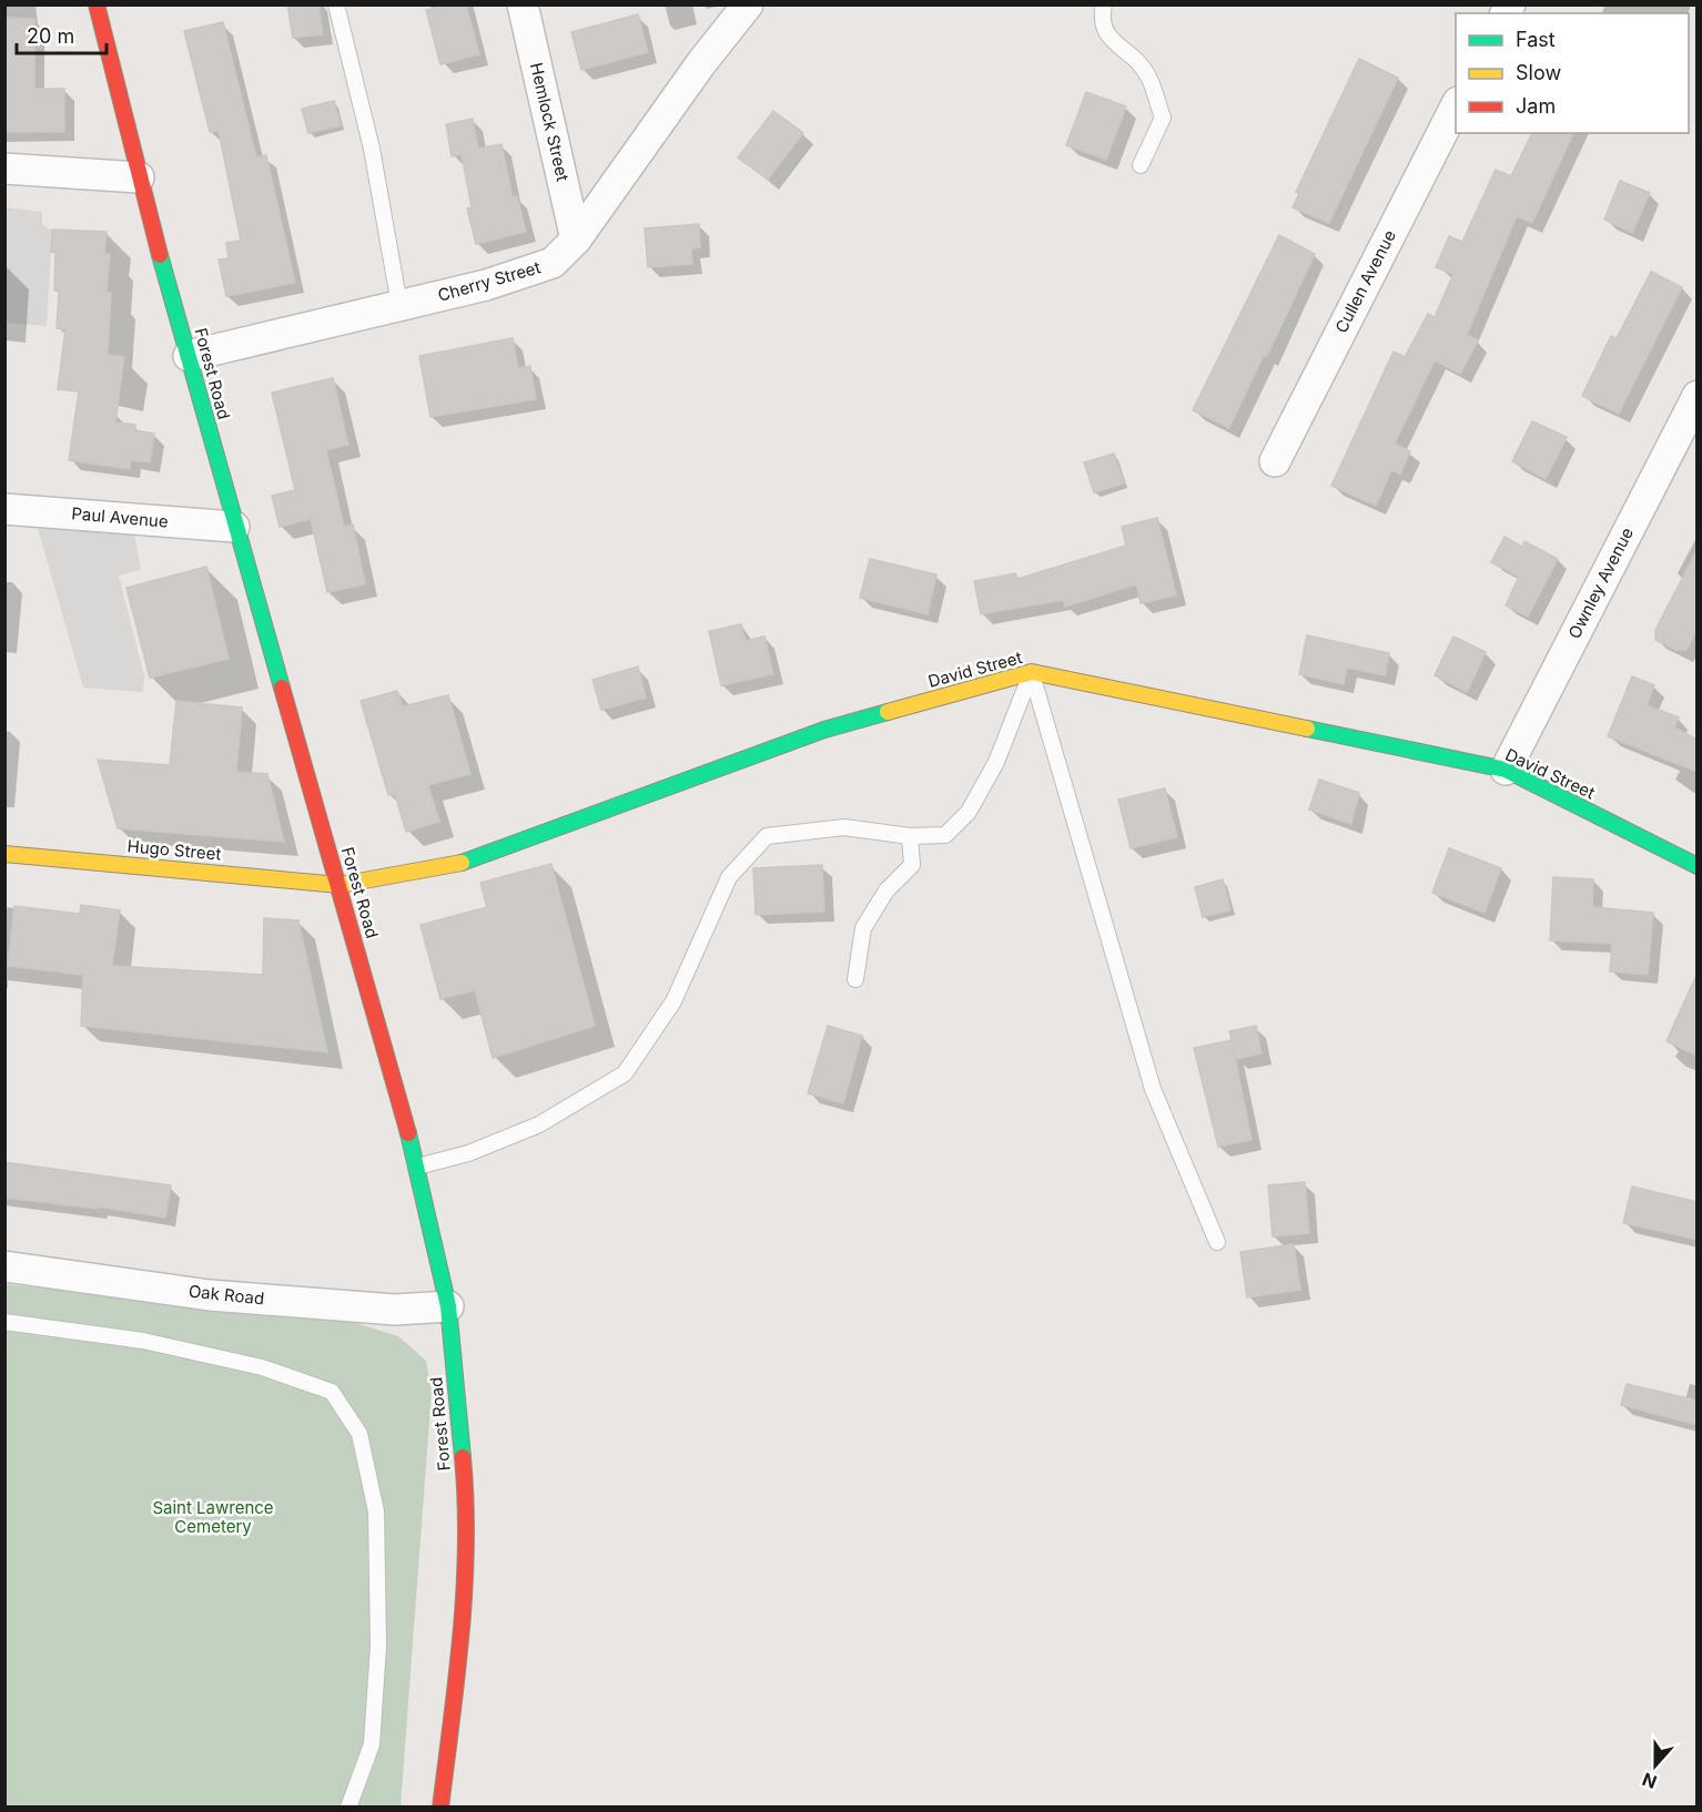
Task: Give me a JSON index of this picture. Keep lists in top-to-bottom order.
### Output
{
  "streets": {
    "main road": ["Forest Road", "David Street", "Hugo Street"],
    "street": [
      "Hemlock Street",
      "Cherry Street",
      "Cullen Avenue",
      "Paul Avenue",
      "Ownley Avenue",
      "Oak Road"
    ]
  },
  "crossings": [
    ["Hemlock Street", "Cherry Street"],
    ["Cherry Street", "Forest Road"],
    ["Forest Road", "Paul Avenue"],
    ["Forest Road", "David Street"],
    ["Forest Road", "Hugo Street"],
    ["Forest Road", "Oak Road"],
    ["Ownley Avenue", "David Street"],
    ["David Street", "Hugo Street"]
  ],
  "parks": ["Saint Lawrence Cemetery"],
  "legend": ["Fast", "Slow", "Jam"],
  "scale_bar": "20 m",
  "north": "bottom"
}
